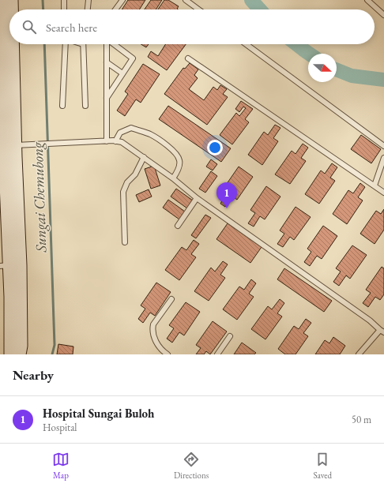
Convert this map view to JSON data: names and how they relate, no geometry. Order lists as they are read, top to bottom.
{
  "water": ["Sungai Chemubong"],
  "north": "right",
  "page": {
    "search": "Search here",
    "pins": "1",
    "heading": "Nearby",
    "list": [
      {
        "mark": "1",
        "name": "Hospital Sungai Buloh",
        "note": "Hospital",
        "value": "50 m"
      }
    ],
    "nav": ["Map", "Directions", "Saved"]
  }
}
